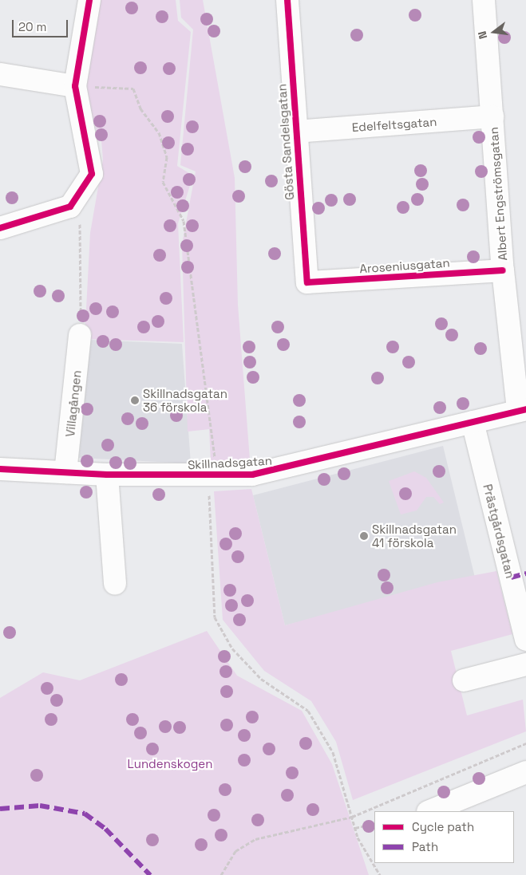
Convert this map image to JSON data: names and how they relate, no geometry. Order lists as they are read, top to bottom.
{
  "streets": {
    "street": [
      "Edelfeltsgatan",
      "Gösta Sandelsgatan",
      "Albert Engströmsgatan",
      "Aroseniusgatan",
      "Villagången",
      "Skillnadsgatan",
      "Prästgårdsgatan"
    ]
  },
  "crossings": [
    ["Edelfeltsgatan", "Gösta Sandelsgatan"],
    ["Edelfeltsgatan", "Albert Engströmsgatan"],
    ["Gösta Sandelsgatan", "Aroseniusgatan"],
    ["Albert Engströmsgatan", "Aroseniusgatan"],
    ["Albert Engströmsgatan", "Skillnadsgatan"],
    ["Villagången", "Skillnadsgatan"],
    ["Skillnadsgatan", "Prästgårdsgatan"]
  ],
  "parks": ["Lundenskogen"],
  "places": ["Skillnadsgatan 36 förskola", "Skillnadsgatan 41 förskola"],
  "legend": ["Cycle path", "Path"],
  "scale_bar": "20 m",
  "north": "left"
}
